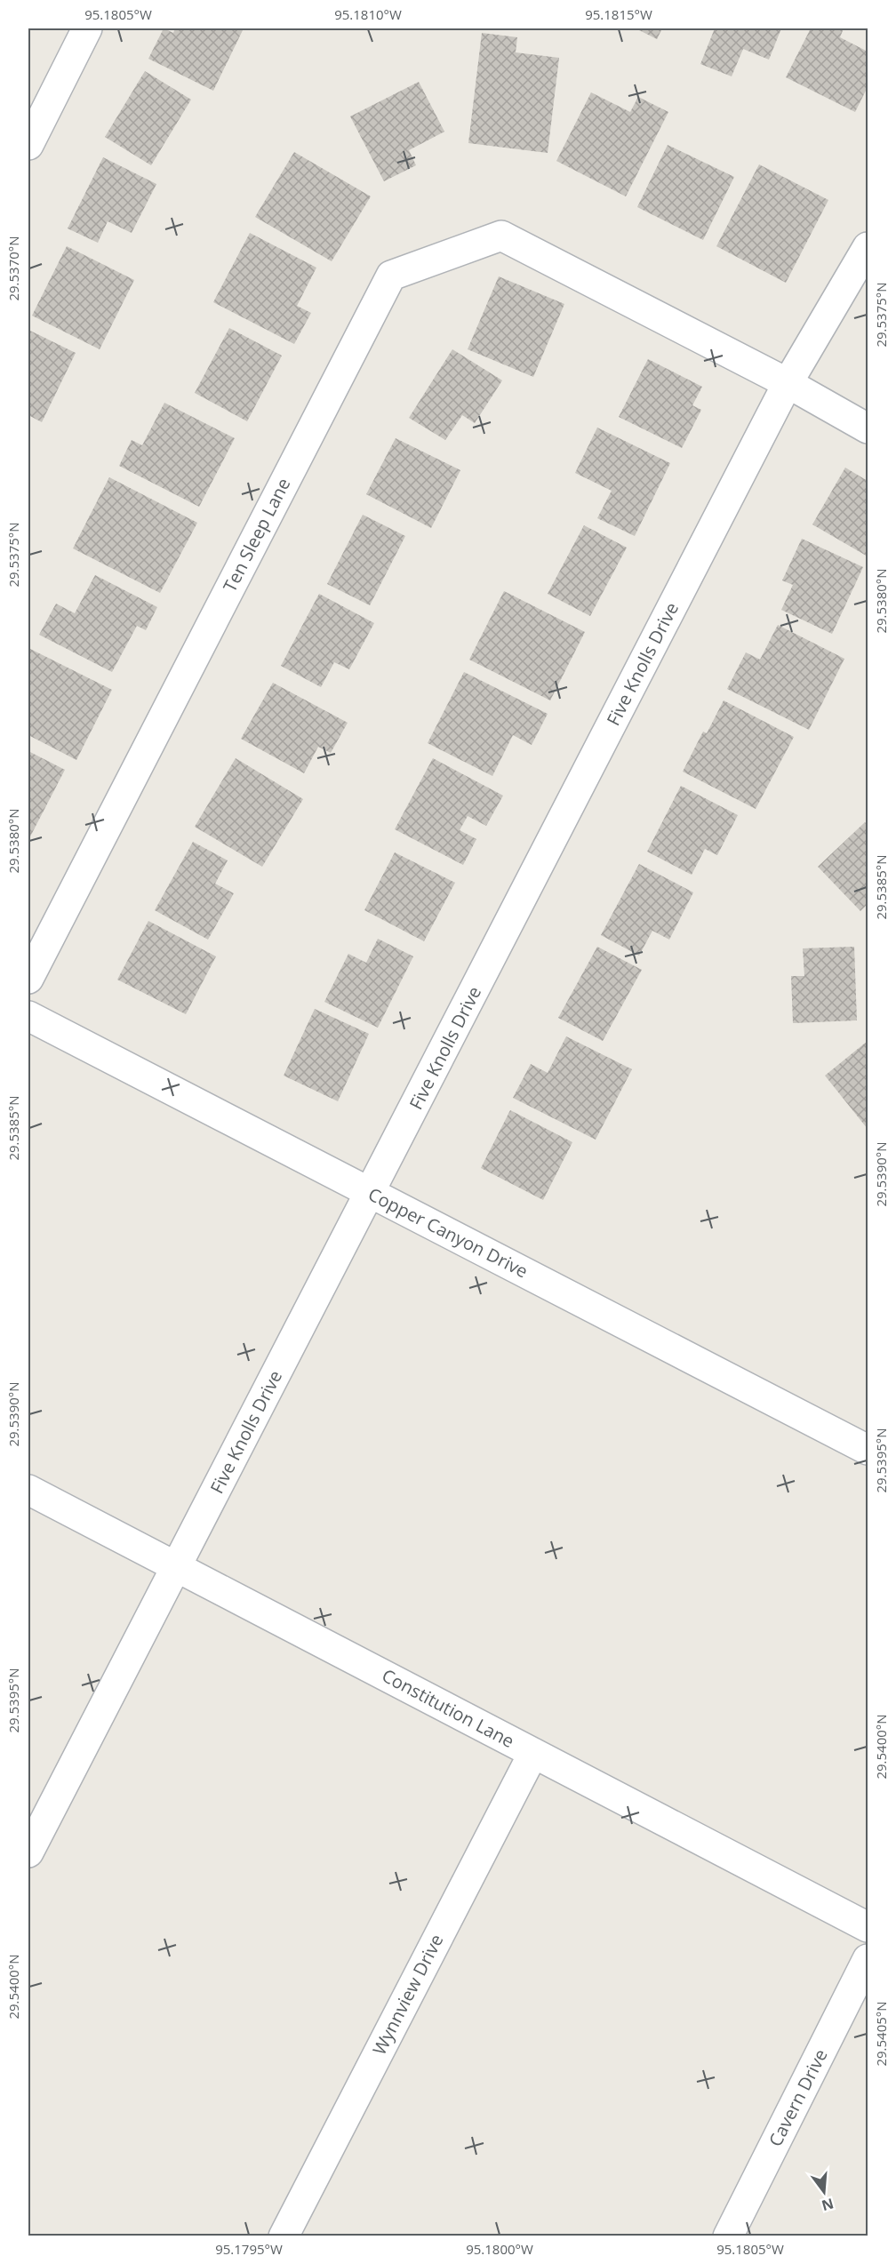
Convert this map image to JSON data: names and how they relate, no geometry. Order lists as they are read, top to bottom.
{
  "streets": {
    "street": [
      "Ten Sleep Lane",
      "Five Knolls Drive",
      "Copper Canyon Drive",
      "Constitution Lane",
      "Wynnview Drive",
      "Cavern Drive"
    ]
  },
  "crossings": [
    ["Ten Sleep Lane", "Five Knolls Drive"],
    ["Five Knolls Drive", "Copper Canyon Drive"],
    ["Five Knolls Drive", "Constitution Lane"],
    ["Constitution Lane", "Wynnview Drive"]
  ],
  "north": "bottom",
  "coordinates": [
    "95.1805°W",
    "95.1810°W",
    "95.1815°W",
    "29.5370°N",
    "29.5375°N",
    "29.5380°N",
    "29.5385°N",
    "29.5390°N",
    "29.5395°N",
    "29.5400°N",
    "29.5405°N",
    "95.1795°W",
    "95.1800°W"
  ]
}
